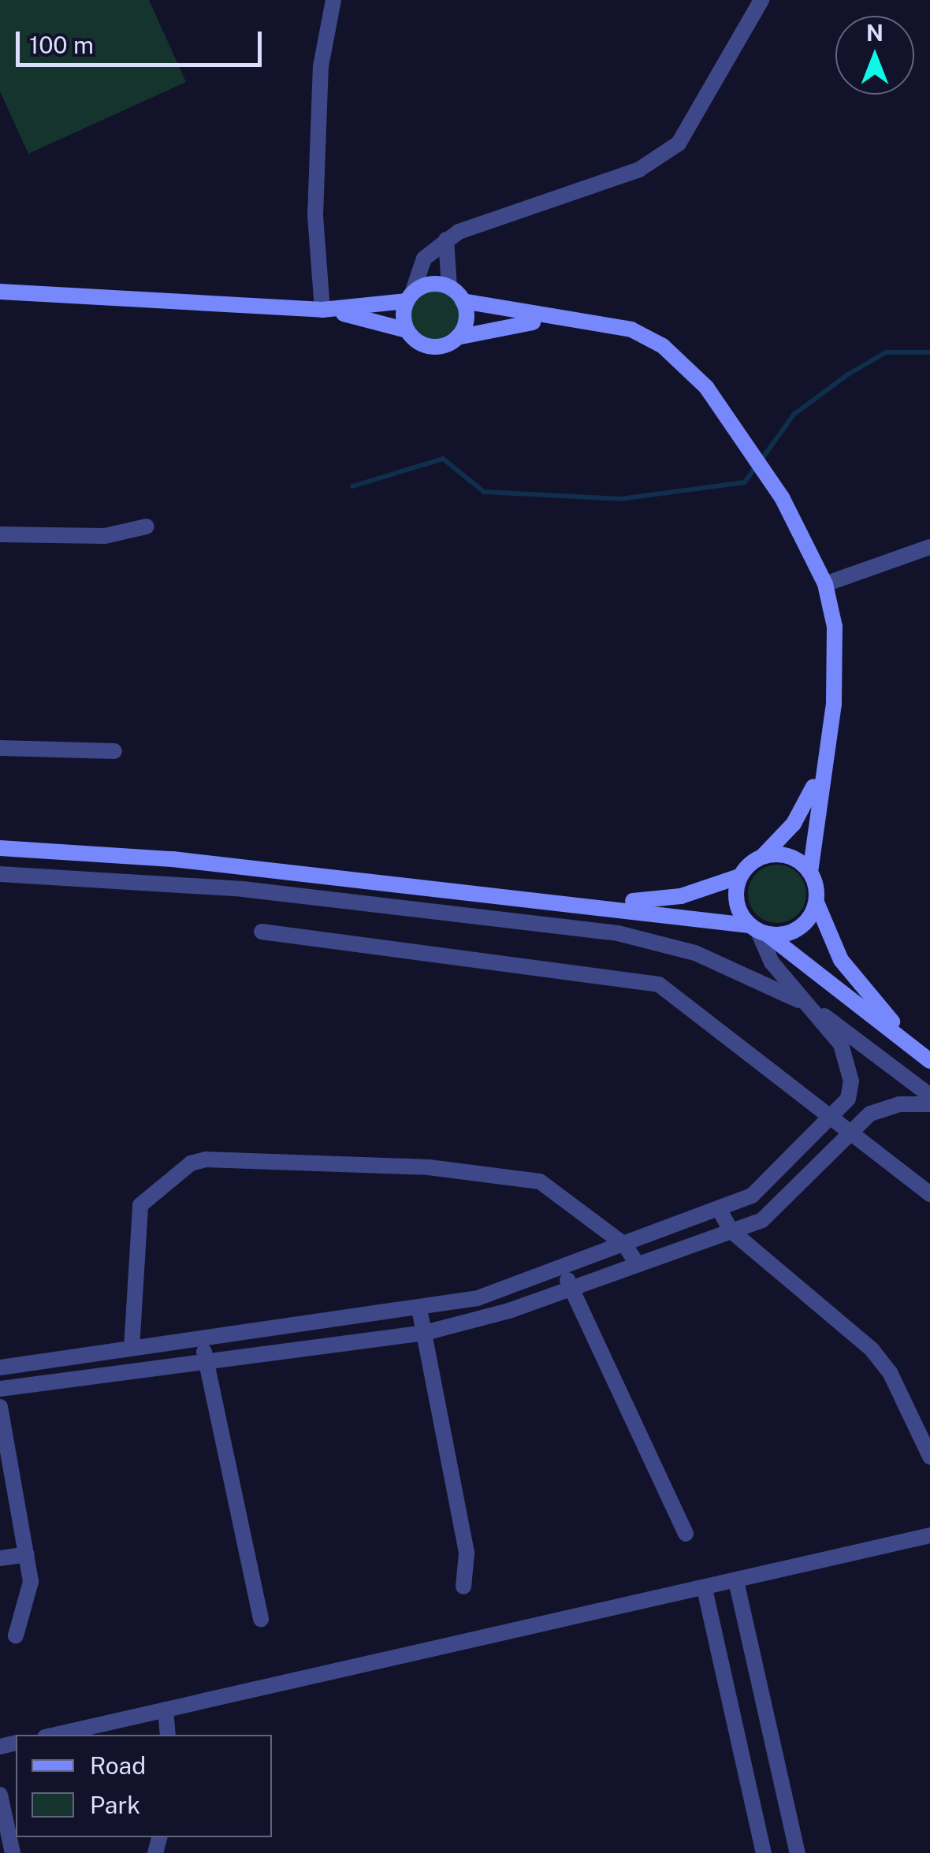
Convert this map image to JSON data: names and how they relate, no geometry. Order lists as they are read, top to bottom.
{
  "legend": ["Road", "Park"],
  "scale_bar": "100 m",
  "north": "top"
}
